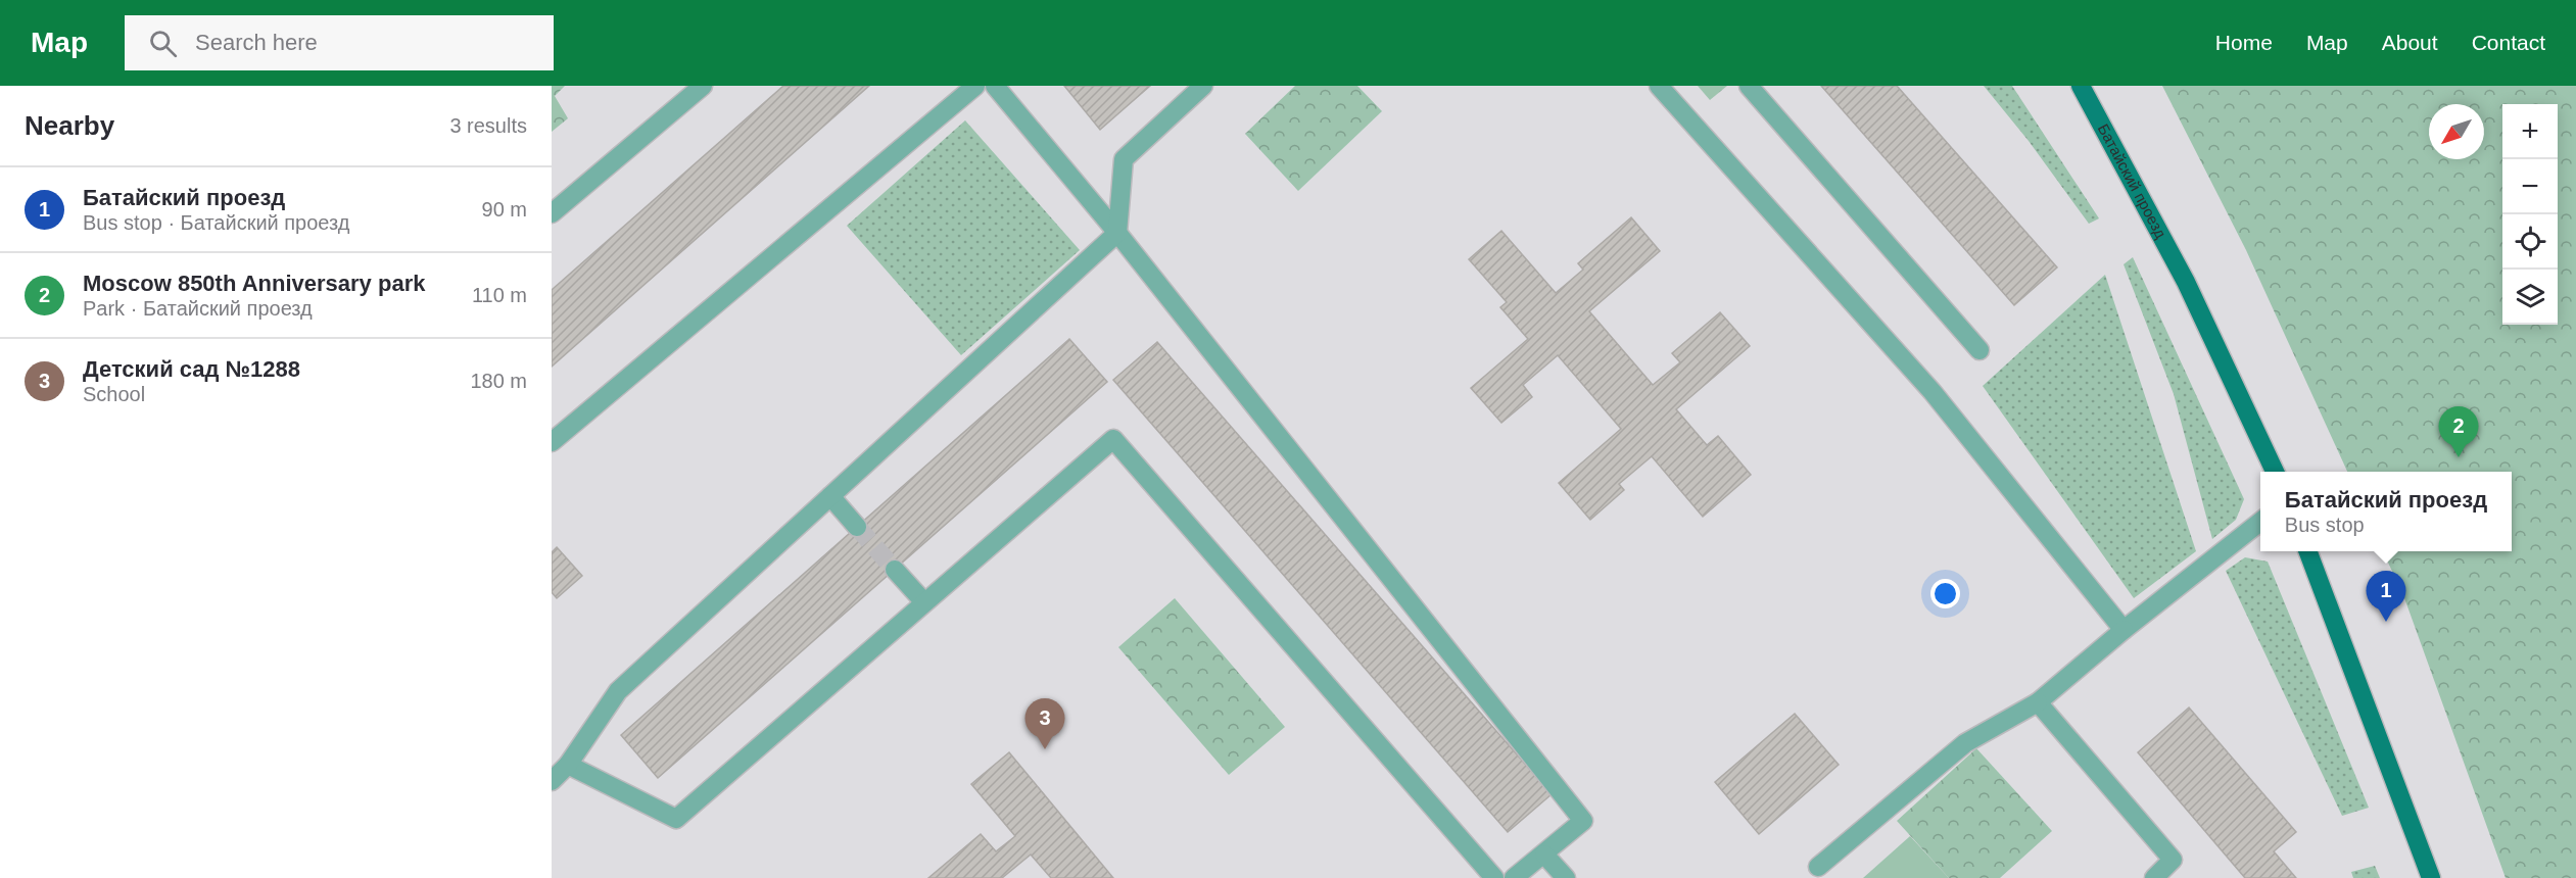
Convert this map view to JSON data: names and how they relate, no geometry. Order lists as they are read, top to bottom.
{
  "streets": {
    "main road": ["Батайский проезд"]
  },
  "north": "bottom left",
  "page": {
    "header": "Map",
    "search": "Search here",
    "nav": [
      "Home",
      "Map",
      "About",
      "Contact"
    ],
    "heading": ["Nearby", "3 results"],
    "map_buttons": ["+", "−"],
    "list": [
      {
        "mark": "1",
        "name": "Батайский проезд",
        "note": "Bus stop · Батайский проезд",
        "value": "90 m"
      },
      {
        "mark": "2",
        "name": "Moscow 850th Anniversary park",
        "note": "Park · Батайский проезд",
        "value": "110 m"
      },
      {
        "mark": "3",
        "name": "Детский сад №1288",
        "note": "School",
        "value": "180 m"
      }
    ],
    "pins": ["2", "1", "3"],
    "popup": ["Батайский проезд", "Bus stop"]
  }
}
